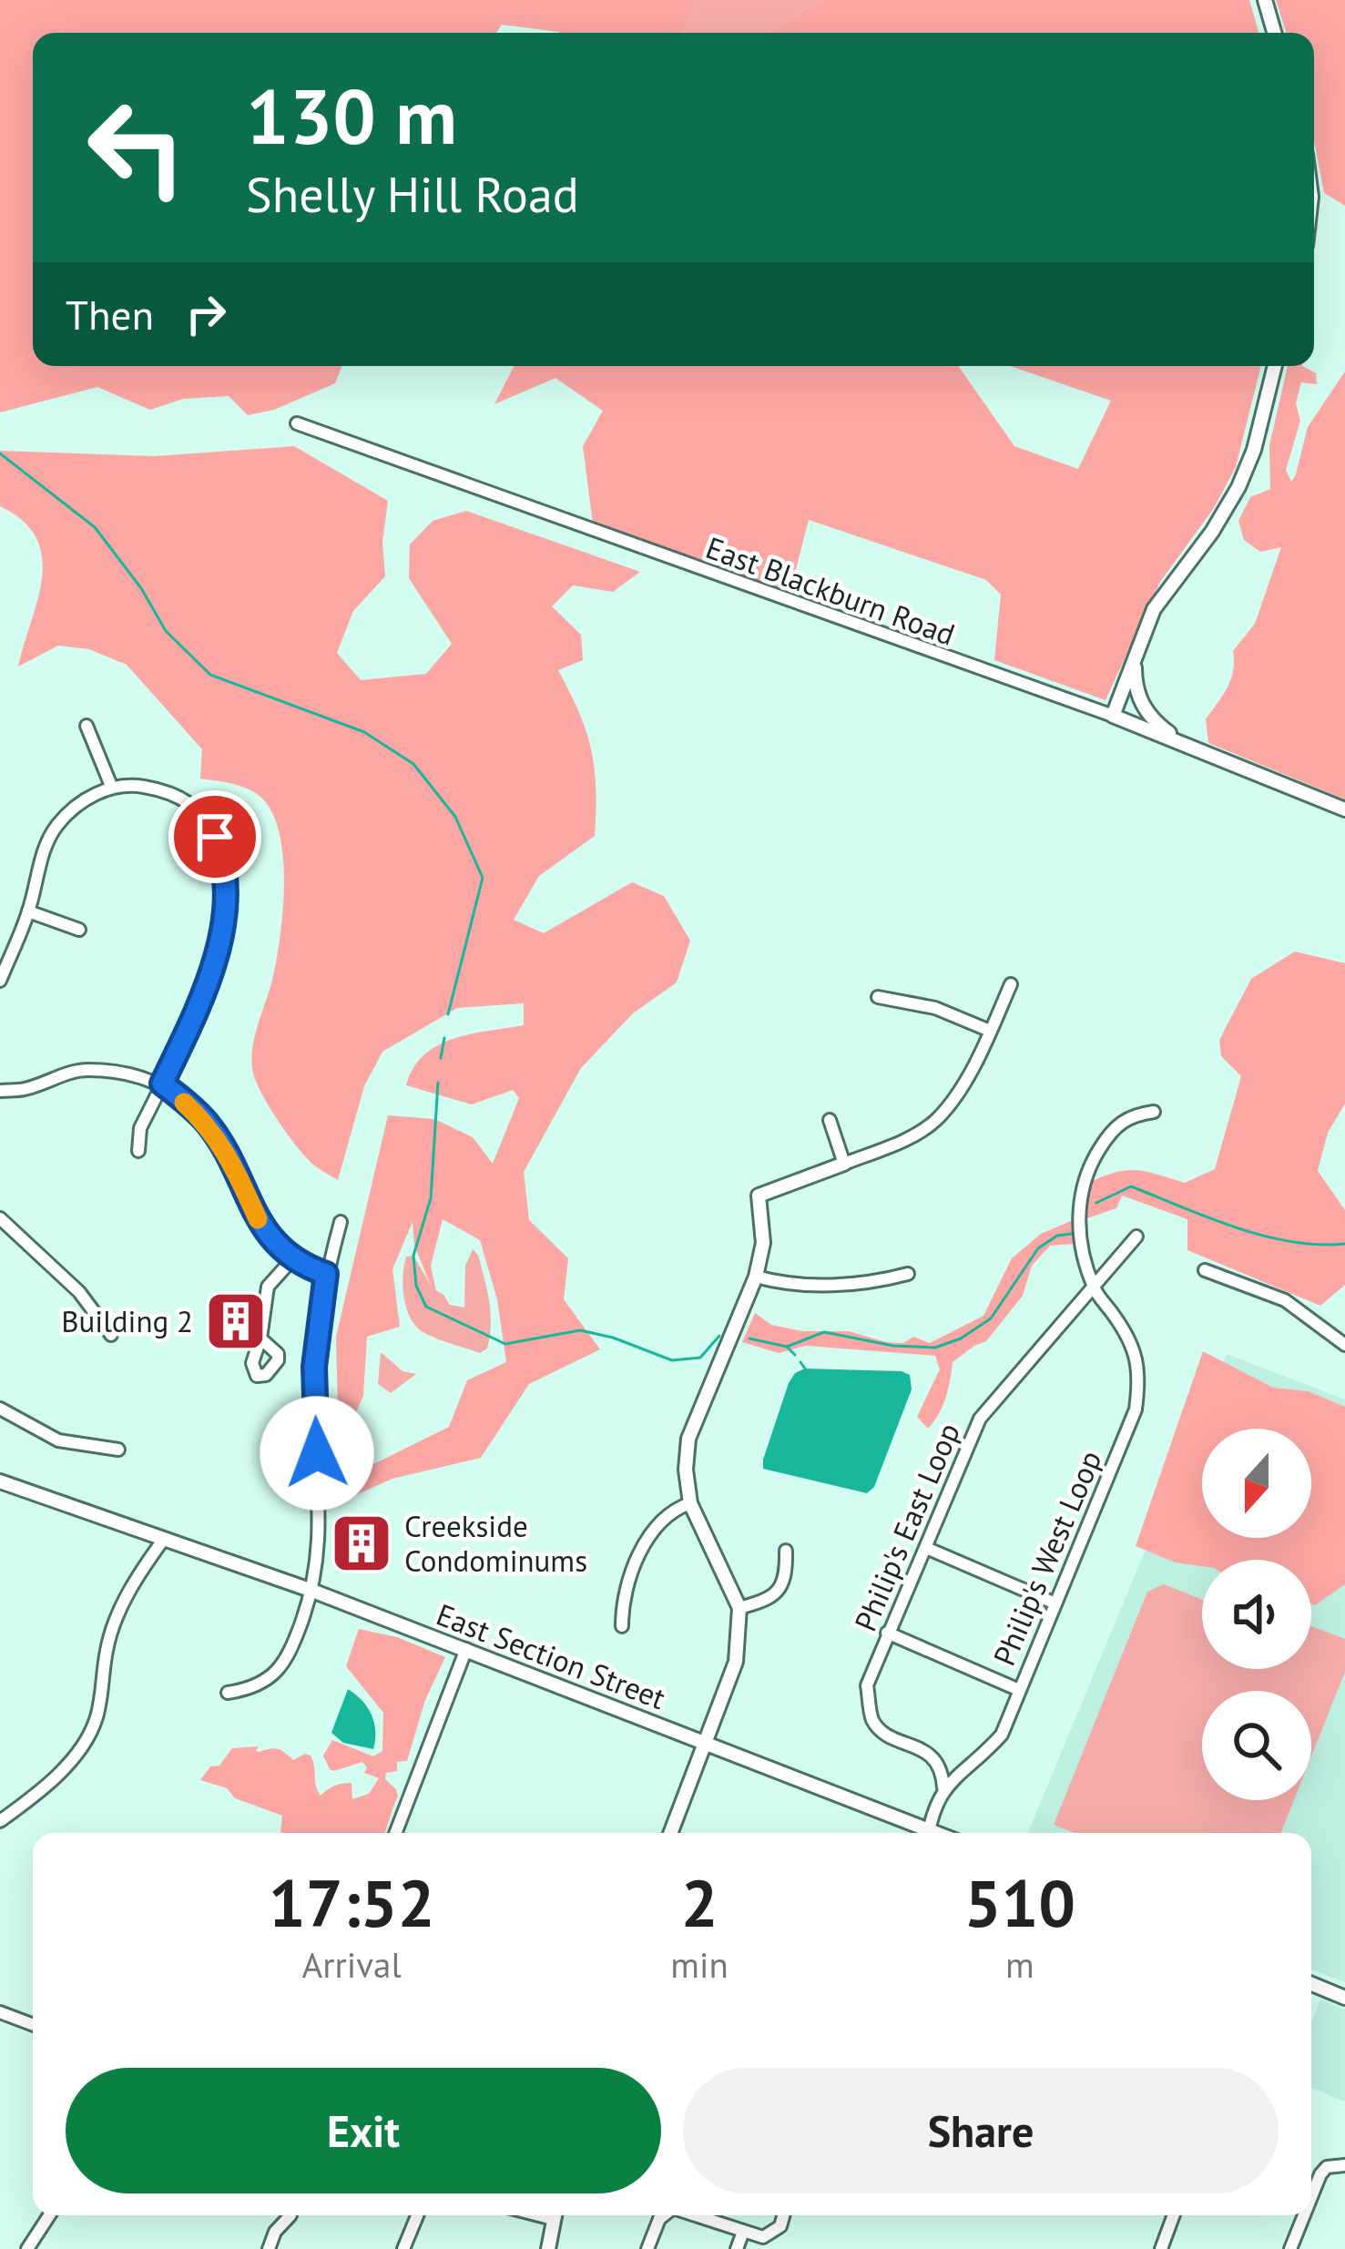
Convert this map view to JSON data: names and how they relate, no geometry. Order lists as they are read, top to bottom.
{
  "streets": {
    "street": [
      "East Blackburn Road",
      "Philip's East Loop",
      "Philip's West Loop",
      "East Section Street"
    ]
  },
  "crossings": [
    ["Philip's East Loop", "Philip's West Loop"]
  ],
  "places": {
    "building": ["Building 2", "Creekside Condominums"]
  },
  "north": "bottom",
  "page": {
    "turn": ["130 m", "Shelly Hill Road"],
    "then": "Then",
    "eta": [
      "17:52",
      "Arrival",
      "2",
      "min",
      "510",
      "m"
    ],
    "buttons": ["Exit", "Share"]
  }
}
